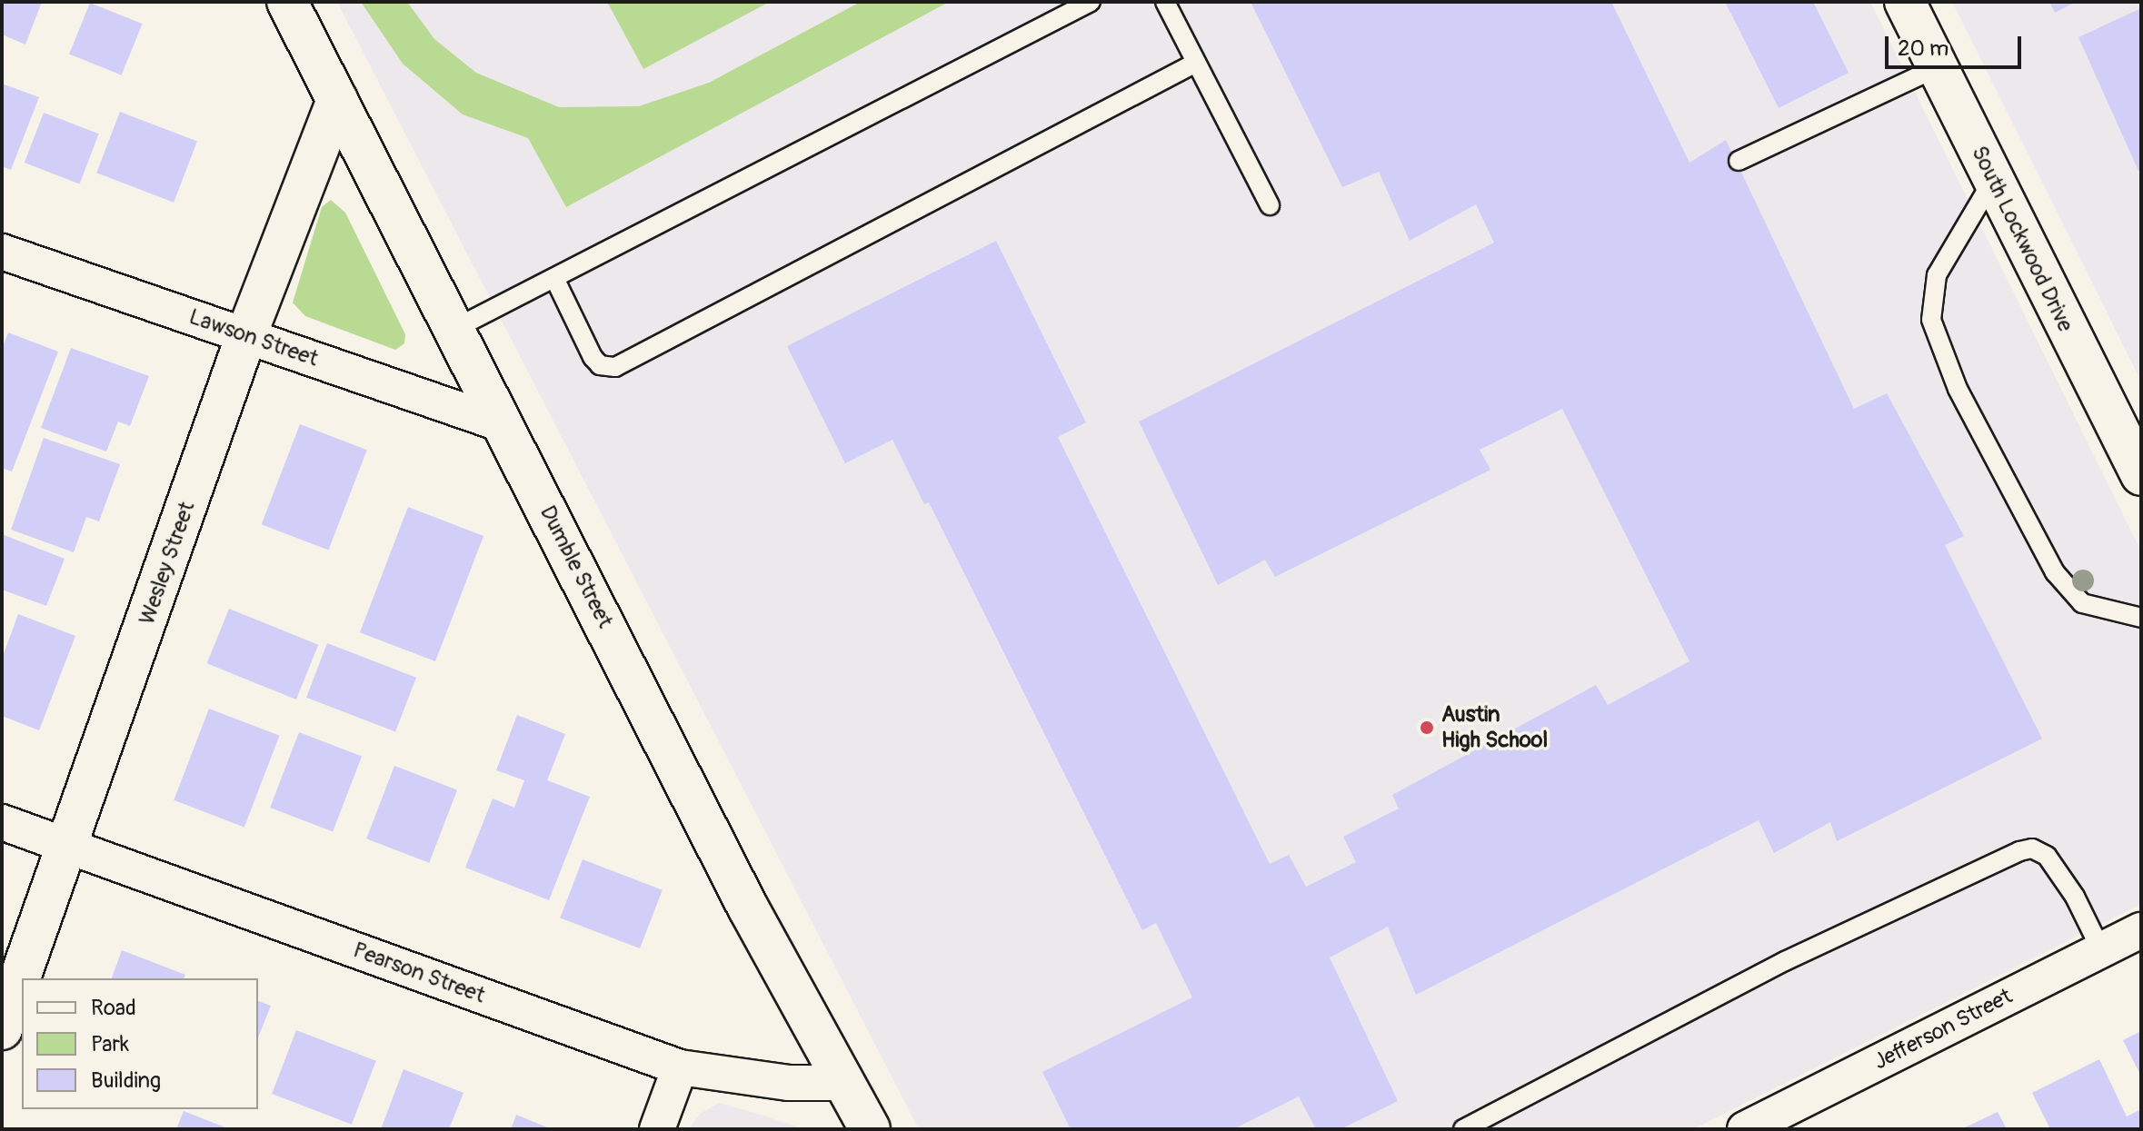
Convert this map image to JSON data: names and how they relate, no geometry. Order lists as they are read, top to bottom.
{
  "streets": {
    "street": [
      "South Lockwood Drive",
      "Lawson Street",
      "Wesley Street",
      "Dumble Street",
      "Pearson Street",
      "Jefferson Street"
    ]
  },
  "crossings": [
    ["Lawson Street", "Wesley Street"],
    ["Lawson Street", "Dumble Street"],
    ["Wesley Street", "Dumble Street"],
    ["Wesley Street", "Pearson Street"],
    ["Dumble Street", "Pearson Street"]
  ],
  "places": ["Austin High School"],
  "legend": ["Road", "Park", "Building"],
  "scale_bar": "20 m"
}
